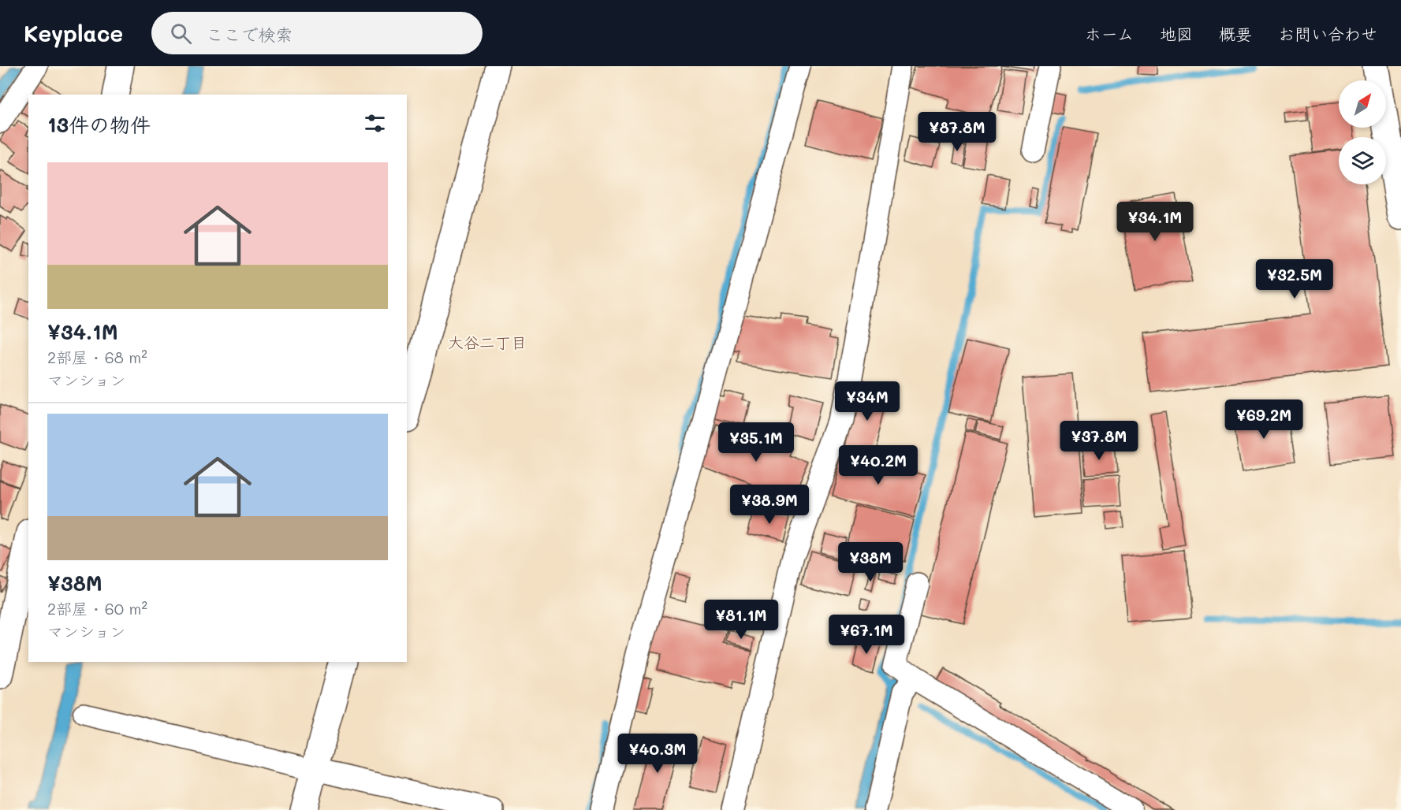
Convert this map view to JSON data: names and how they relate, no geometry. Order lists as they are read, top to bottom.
{
  "districts": ["大谷二丁目"],
  "north": "top right",
  "page": {
    "header": "Keyplace",
    "search": "ここで検索",
    "nav": [
      "ホーム",
      "地図",
      "概要",
      "お問い合わせ"
    ],
    "heading": "13件の物件",
    "price": [
      "¥87.8M",
      "¥34.1M",
      "¥32.5M",
      "¥34M",
      "¥69.2M",
      "¥37.8M",
      "¥35.1M",
      "¥40.2M",
      "¥38.9M",
      "¥38M",
      "¥81.1M",
      "¥67.1M",
      "¥40.3M"
    ],
    "list": [
      {
        "name": "¥34.1M",
        "note": "2部屋 · 68 m² · マンション"
      },
      {
        "name": "¥38M",
        "note": "2部屋 · 60 m² · マンション"
      }
    ]
  }
}
